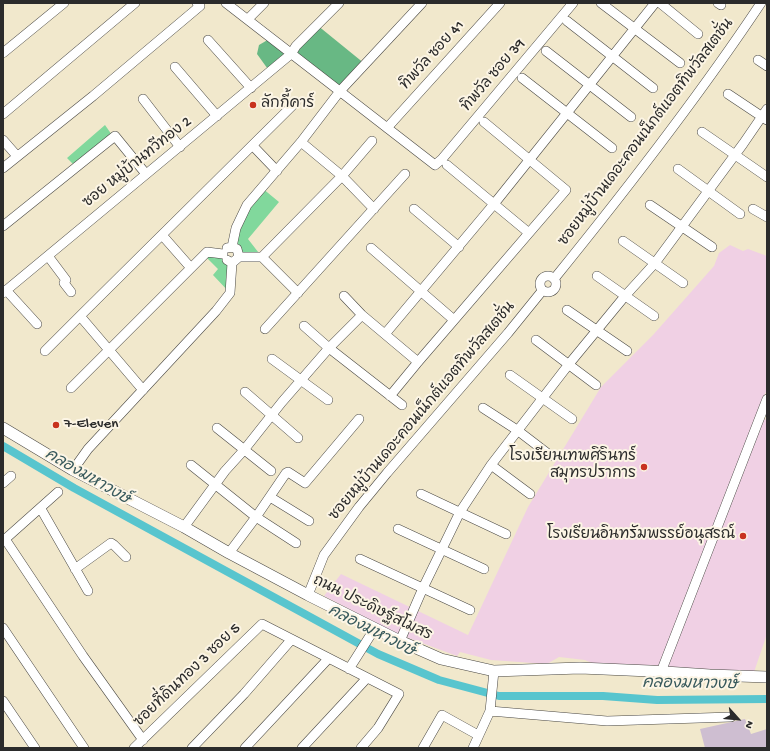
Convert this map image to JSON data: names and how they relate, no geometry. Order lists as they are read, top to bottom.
{
  "streets": {
    "street": [
      "ทิพวัล ซอย 41",
      "ทิพวัล ซอย 39",
      "ซอยหมู่บ้านเดอะคอนเน็กต์แอตทิพวัลสเตชั่น",
      "ซอย หมู่บ้านทวีทอง 2",
      "ถนน ประดิษฐ์สโมสร",
      "ซอยที่ดินทอง 3 ซอย 5"
    ]
  },
  "crossings": [
    ["ทิพวัล ซอย 41", "ทิพวัล ซอย 39"],
    ["ซอยหมู่บ้านเดอะคอนเน็กต์แอตทิพวัลสเตชั่น", "ถนน ประดิษฐ์สโมสร"]
  ],
  "water": ["คลองมหาวงษ์"],
  "places": [
    "ลักกี้คาร์",
    "7-Eleven",
    "โรงเรียนเทพศิรินทร์ สมุทรปราการ",
    "โรงเรียนอินทรัมพรรย์อนุสรณ์"
  ],
  "north": "bottom right"
}
